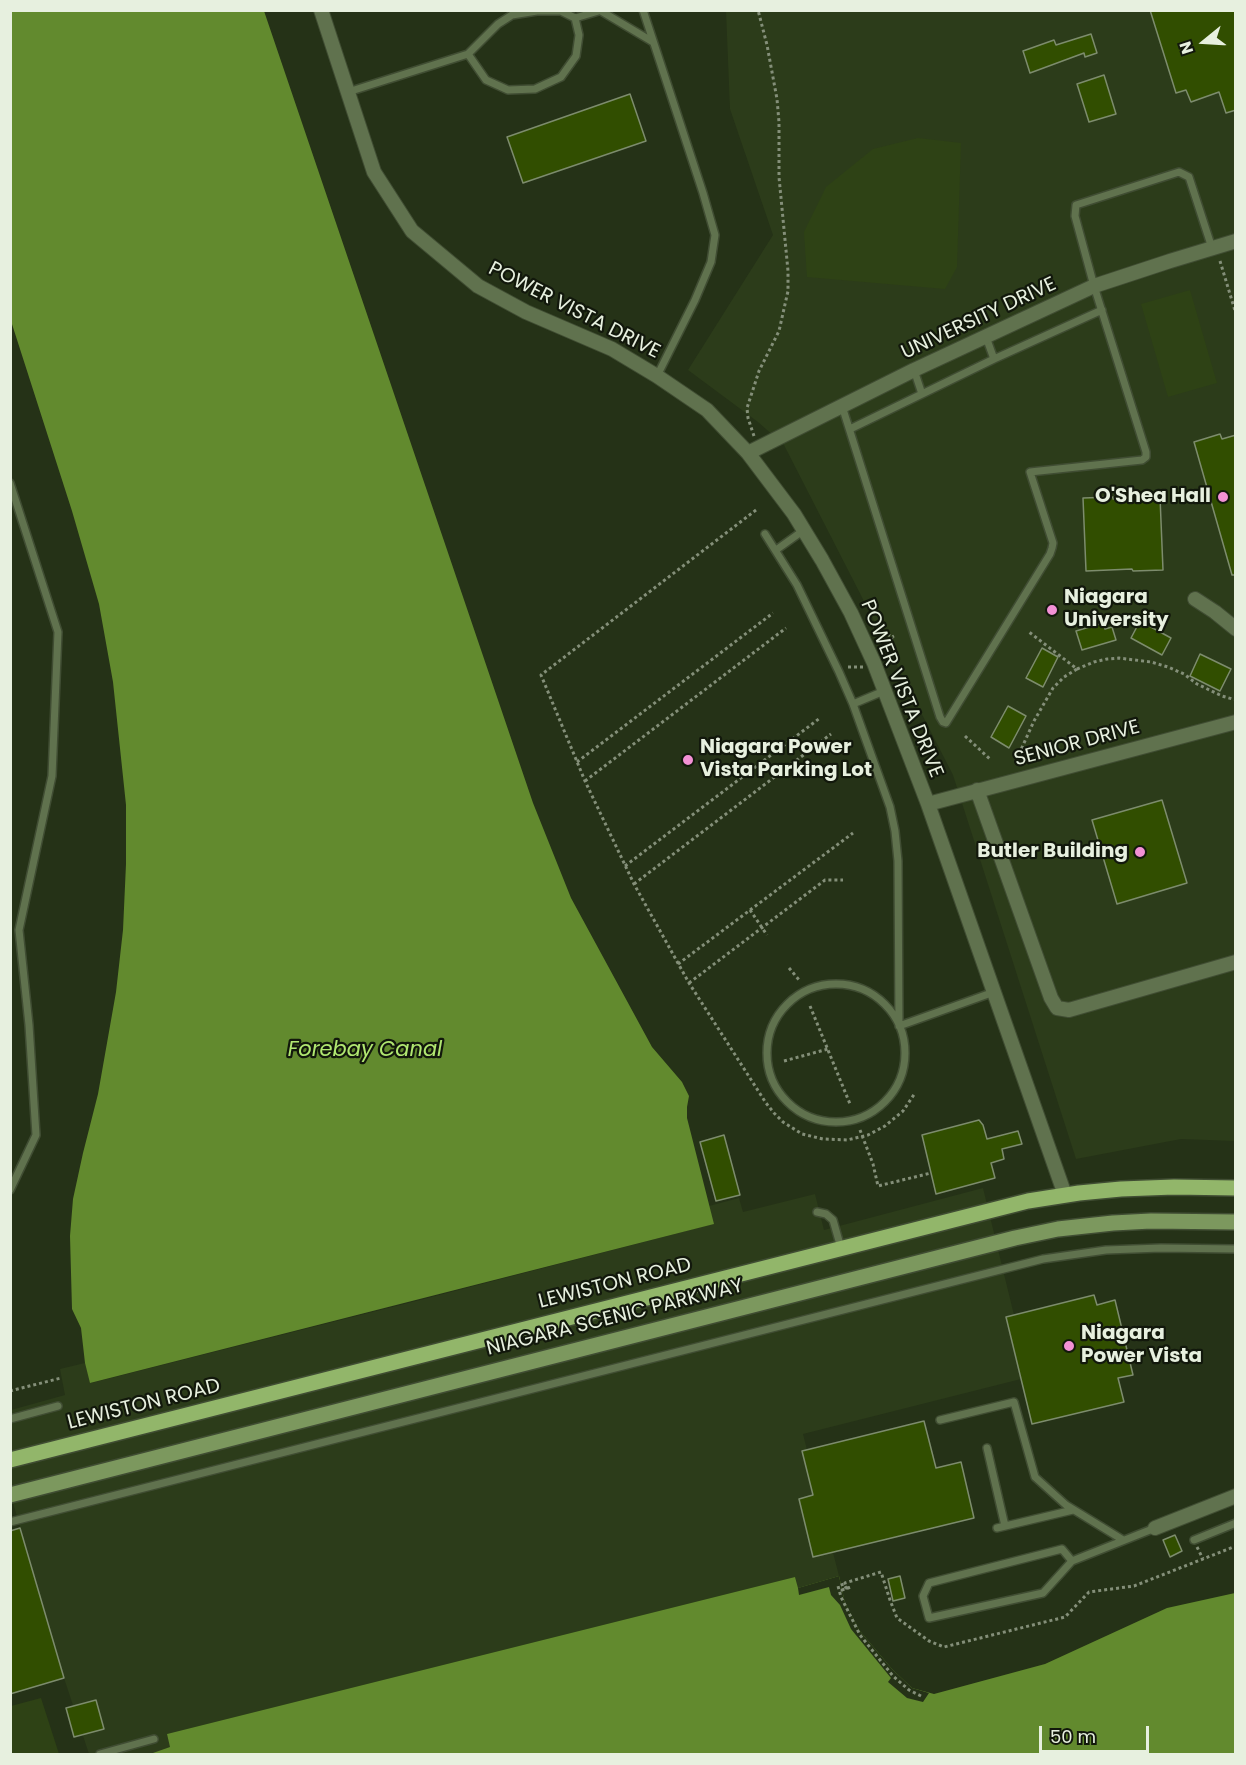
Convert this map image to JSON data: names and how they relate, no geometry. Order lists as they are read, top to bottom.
{
  "streets": {
    "main road": ["LEWISTON ROAD", "NIAGARA SCENIC PARKWAY"],
    "street": ["POWER VISTA DRIVE", "UNIVERSITY DRIVE", "SENIOR DRIVE"]
  },
  "crossings": [
    ["POWER VISTA DRIVE", "UNIVERSITY DRIVE"],
    ["POWER VISTA DRIVE", "SENIOR DRIVE"],
    ["POWER VISTA DRIVE", "LEWISTON ROAD"]
  ],
  "water": ["Forebay Canal"],
  "places": [
    "O'Shea Hall",
    "Niagara University",
    "Niagara Power Vista Parking Lot",
    "Butler Building",
    "Niagara Power Vista"
  ],
  "scale_bar": "50 m",
  "north": "left"
}
